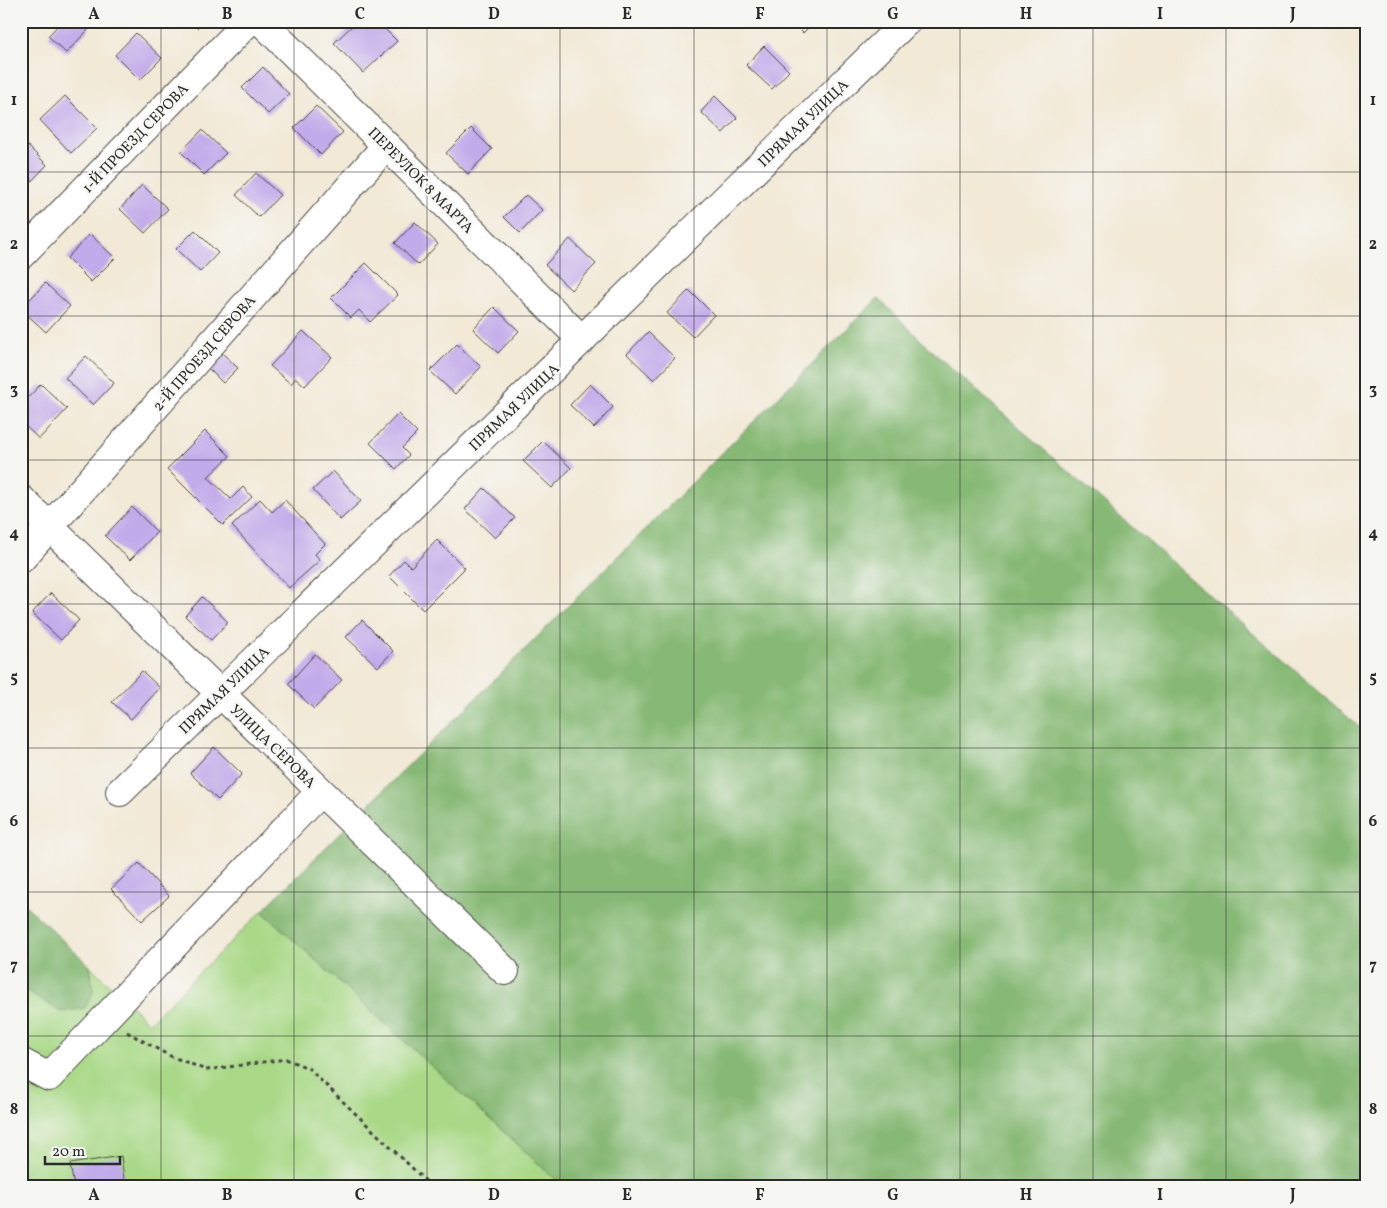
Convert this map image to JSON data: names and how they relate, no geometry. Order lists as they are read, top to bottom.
{
  "streets": {
    "street": [
      "ПРЯМАЯ УЛИЦА",
      "1-Й ПРОЕЗД СЕРОВА",
      "ПЕРЕУЛОК 8 МАРТА",
      "2-Й ПРОЕЗД СЕРОВА",
      "УЛИЦА СЕРОВА"
    ]
  },
  "crossings": [
    ["ПРЯМАЯ УЛИЦА", "ПЕРЕУЛОК 8 МАРТА"],
    ["ПРЯМАЯ УЛИЦА", "УЛИЦА СЕРОВА"],
    ["ПЕРЕУЛОК 8 МАРТА", "2-Й ПРОЕЗД СЕРОВА"],
    ["2-Й ПРОЕЗД СЕРОВА", "УЛИЦА СЕРОВА"]
  ],
  "scale_bar": "20 m",
  "grid": {
    "columns": [
      "A",
      "B",
      "C",
      "D",
      "E",
      "F",
      "G",
      "H",
      "I",
      "J"
    ],
    "rows": [
      "1",
      "2",
      "3",
      "4",
      "5",
      "6",
      "7",
      "8"
    ]
  }
}
